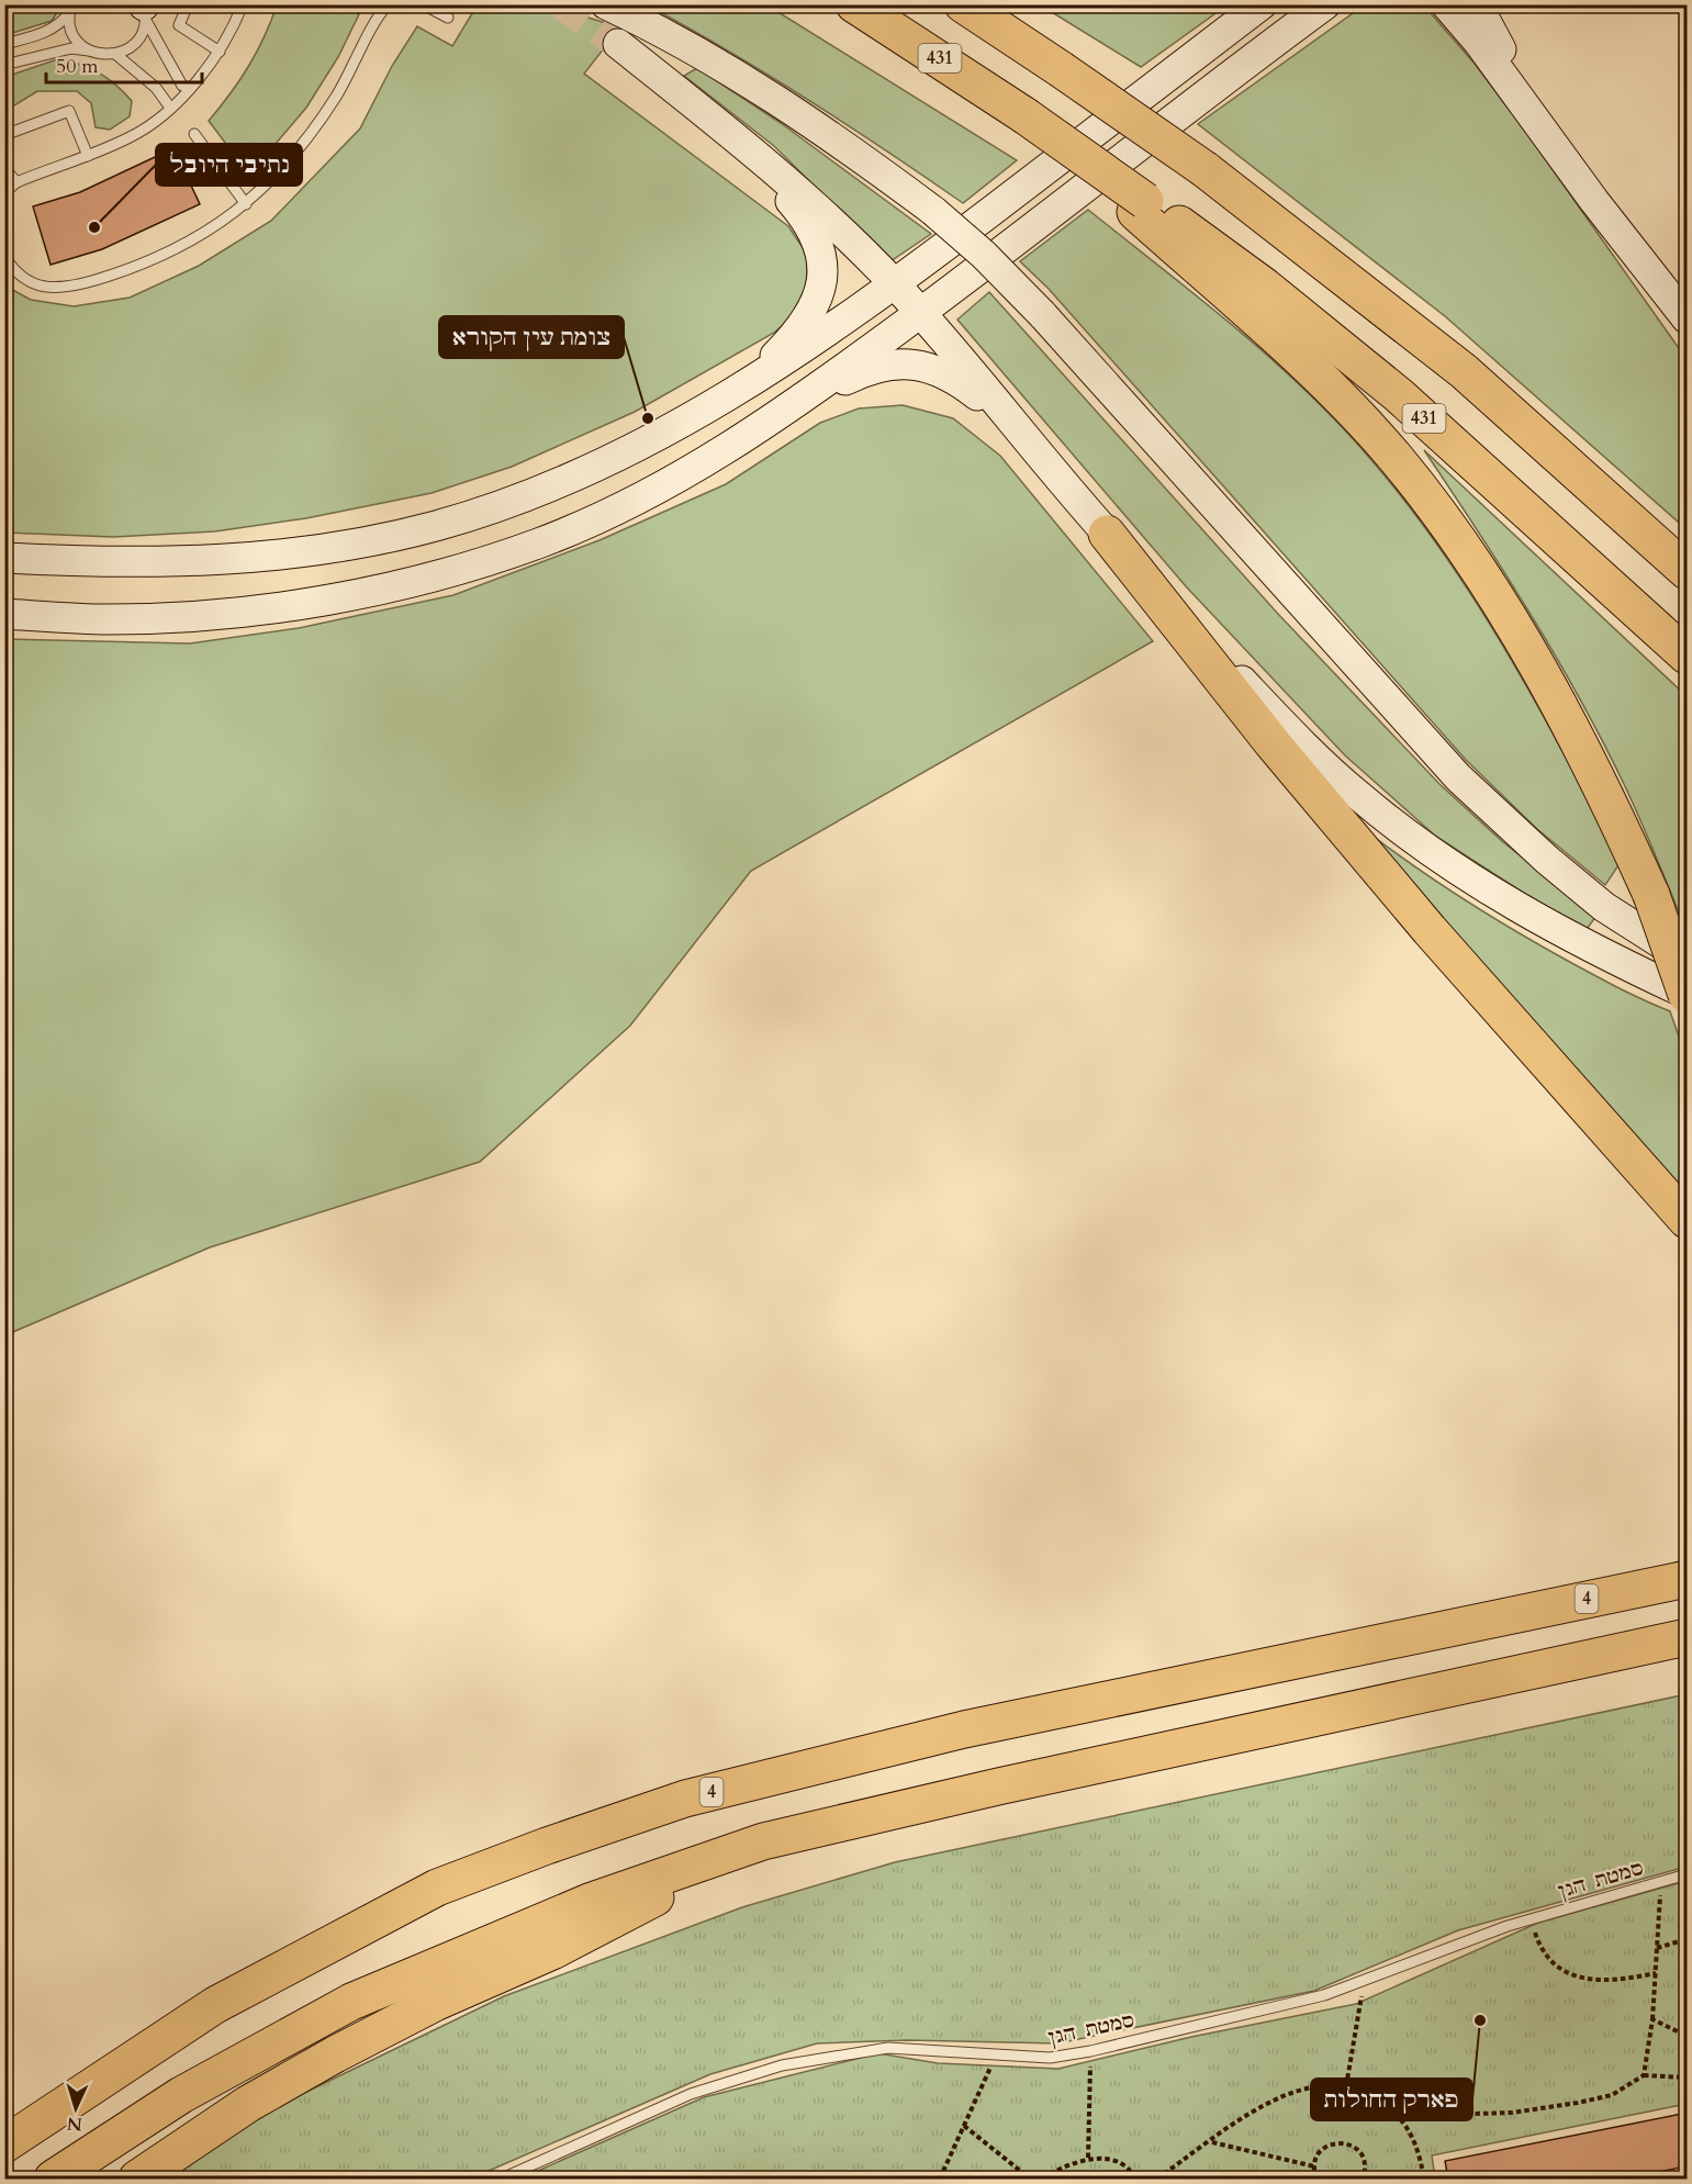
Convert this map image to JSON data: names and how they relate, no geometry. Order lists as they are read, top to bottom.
{
  "streets": {
    "highway": ["431", "4"],
    "lane": ["סמטת הגן"]
  },
  "places": ["נתיבי היובל", "צומת עין הקורא", "פארק החולות"],
  "scale_bar": "50 m",
  "north": "bottom"
}
